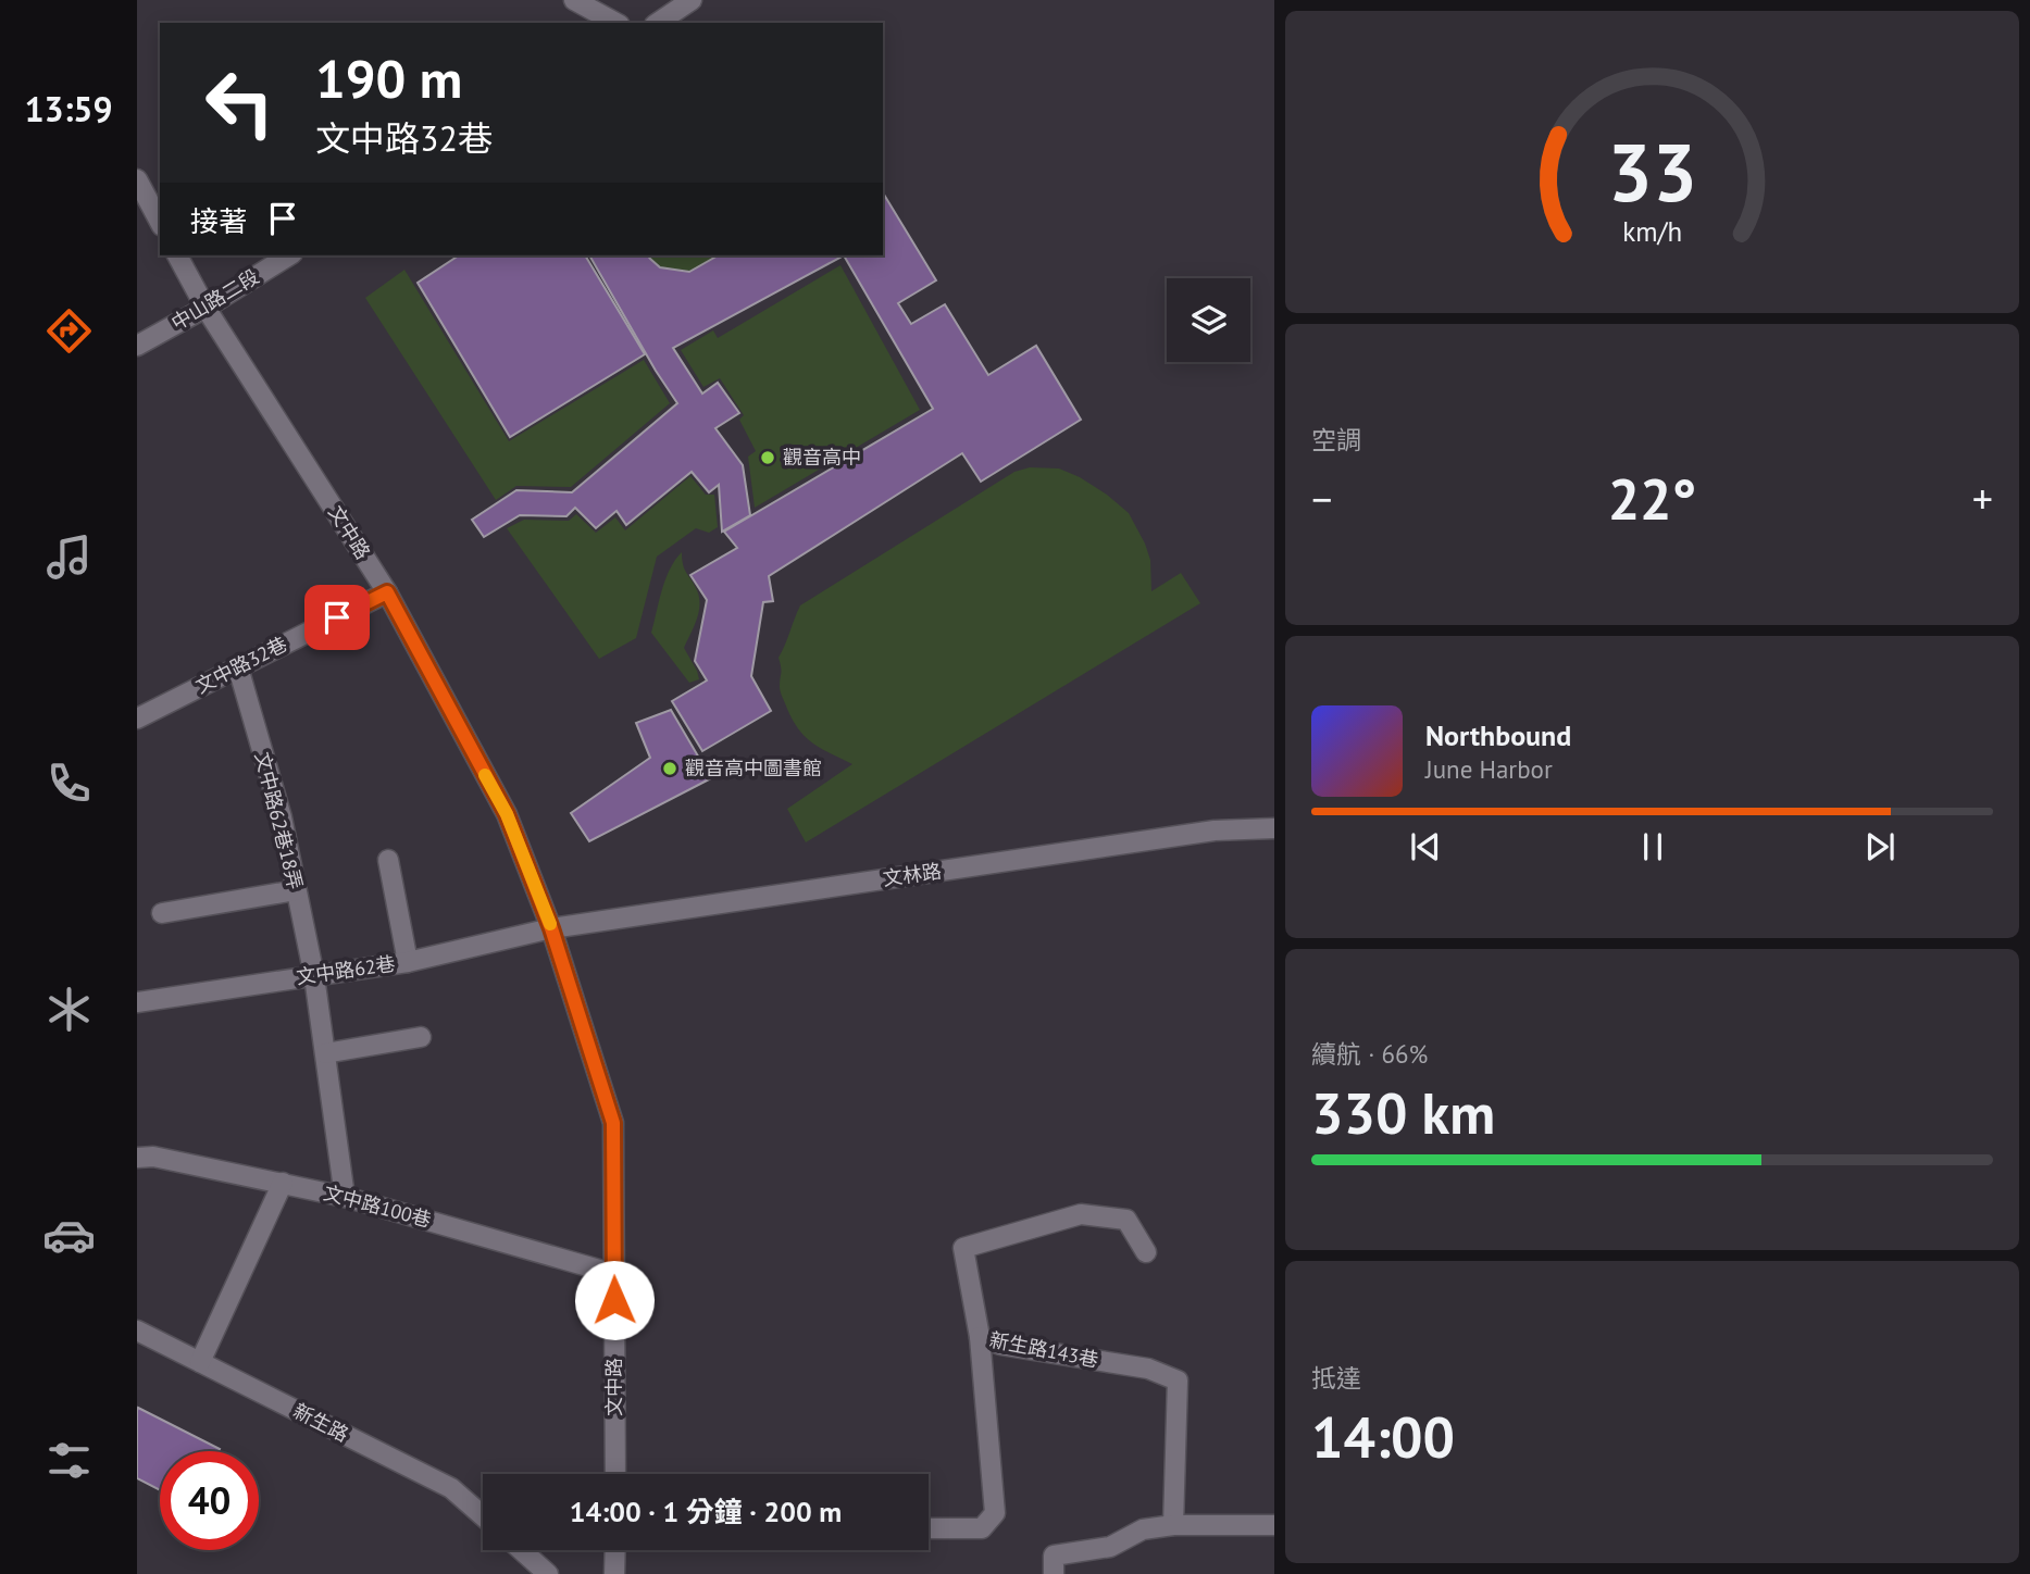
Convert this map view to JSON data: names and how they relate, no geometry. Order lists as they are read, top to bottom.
{
  "streets": {
    "street": [
      "中山路二段",
      "文中路",
      "文中路32巷",
      "文中路62巷18弄",
      "文林路",
      "文中路62巷",
      "文中路100巷",
      "新生路143巷",
      "新生路"
    ]
  },
  "crossings": [
    ["中山路二段", "文中路"],
    ["文中路", "文中路32巷"],
    ["文中路", "文林路"],
    ["文中路", "文中路62巷"],
    ["文中路", "文中路100巷"],
    ["文中路32巷", "文中路62巷18弄"],
    ["文中路62巷18弄", "文中路62巷"],
    ["文中路62巷18弄", "文中路100巷"],
    ["文林路", "文中路62巷"]
  ],
  "places": ["觀音高中", "觀音高中圖書館"],
  "page": {
    "tabs": "13:59",
    "turn": ["190 m", "文中路32巷"],
    "then": "接著",
    "tile": [
      "空調",
      ["續航 · 66%", "330 km"],
      ["抵達", "14:00"]
    ],
    "heat": ["−", "22°", "+"],
    "song": ["Northbound", "June Harbor"],
    "limit": "40",
    "trip": "14:00 · 1 分鐘 · 200 m",
    "gauge": ["33", "km/h"]
  }
}
